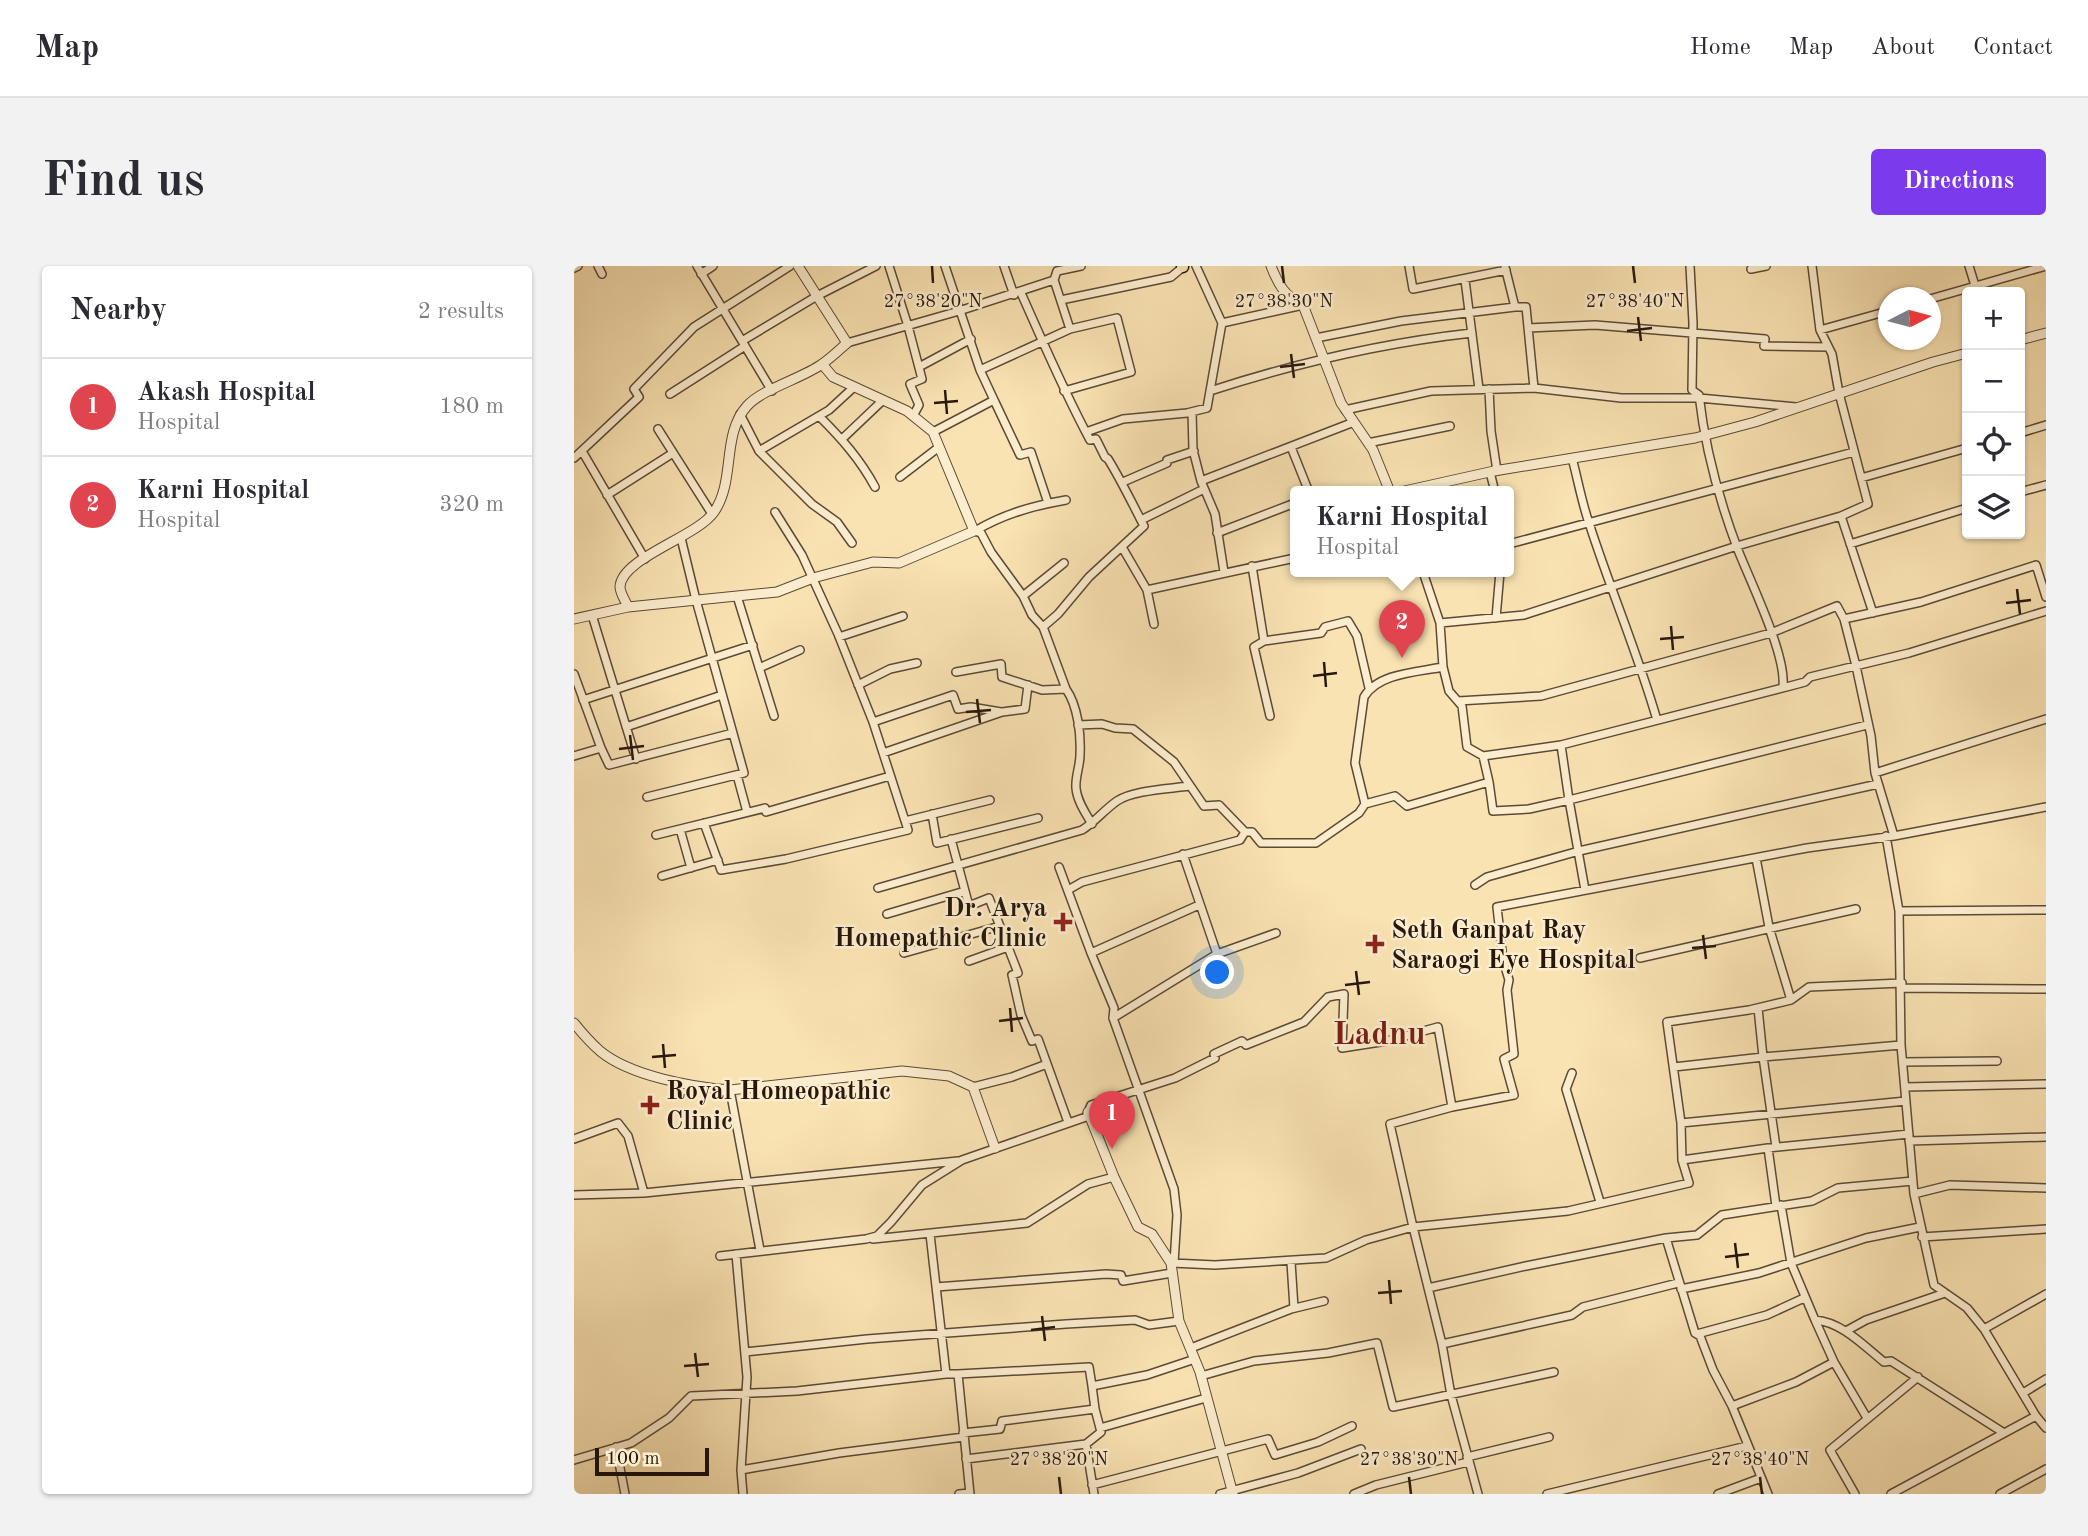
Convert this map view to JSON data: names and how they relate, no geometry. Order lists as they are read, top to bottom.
{
  "districts": ["Ladnu"],
  "places": {
    "health": ["Dr. Arya Homepathic Clinic", "Seth Ganpat Ray Saraogi Eye Hospital", "Royal Homeopathic Clinic"]
  },
  "scale_bar": "100 m",
  "north": "right",
  "page": {
    "header": "Map",
    "nav": [
      "Home",
      "Map",
      "About",
      "Contact"
    ],
    "buttons": "Directions",
    "title": "Find us",
    "heading": ["Nearby", "2 results"],
    "map_buttons": ["+", "−"],
    "list": [
      {
        "mark": "1",
        "name": "Akash Hospital",
        "note": "Hospital",
        "value": "180 m"
      },
      {
        "mark": "2",
        "name": "Karni Hospital",
        "note": "Hospital",
        "value": "320 m"
      }
    ],
    "popup": ["Karni Hospital", "Hospital"],
    "pins": ["2", "1"],
    "scale": "100 m"
  },
  "coordinates": ["27°38'20\"N", "27°38'30\"N", "27°38'40\"N"]
}
